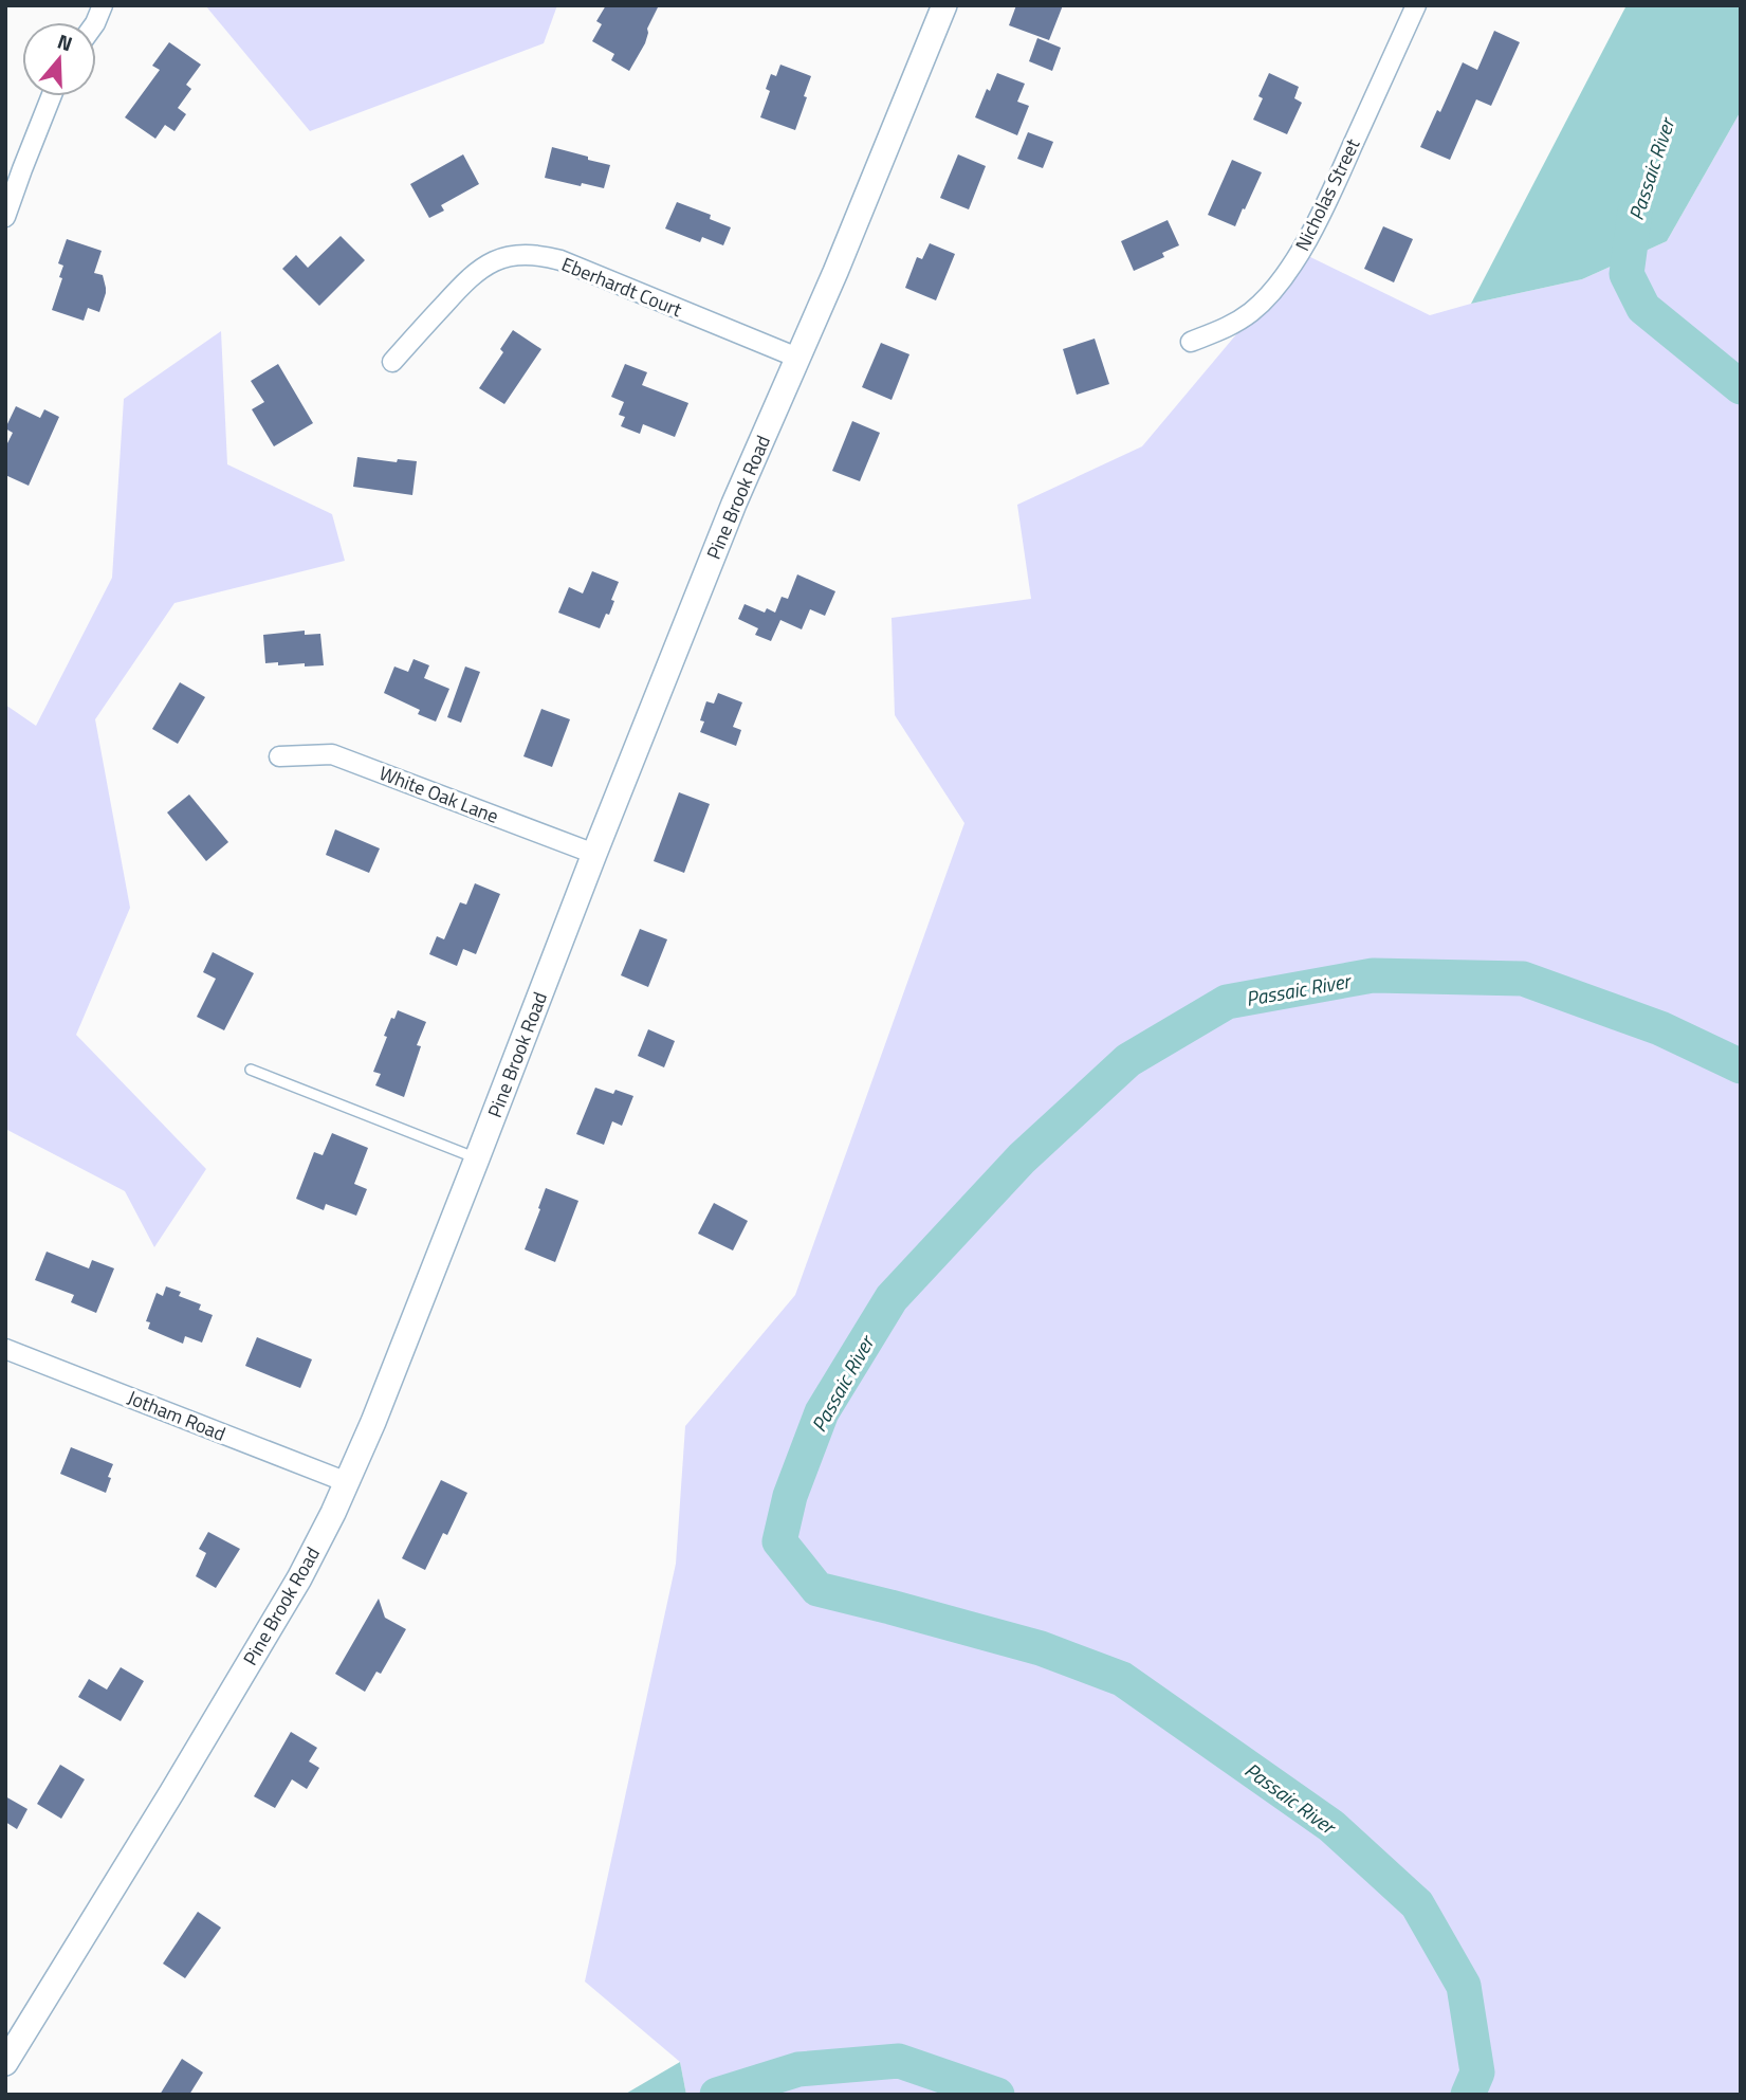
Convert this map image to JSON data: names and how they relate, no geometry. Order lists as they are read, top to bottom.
{
  "streets": {
    "street": [
      "Nicholas Street",
      "Eberhardt Court",
      "Pine Brook Road",
      "White Oak Lane",
      "Jotham Road"
    ]
  },
  "crossings": [
    ["Eberhardt Court", "Pine Brook Road"],
    ["Pine Brook Road", "White Oak Lane"],
    ["Pine Brook Road", "Jotham Road"]
  ],
  "water": ["Passaic River"],
  "north": "top"
}
